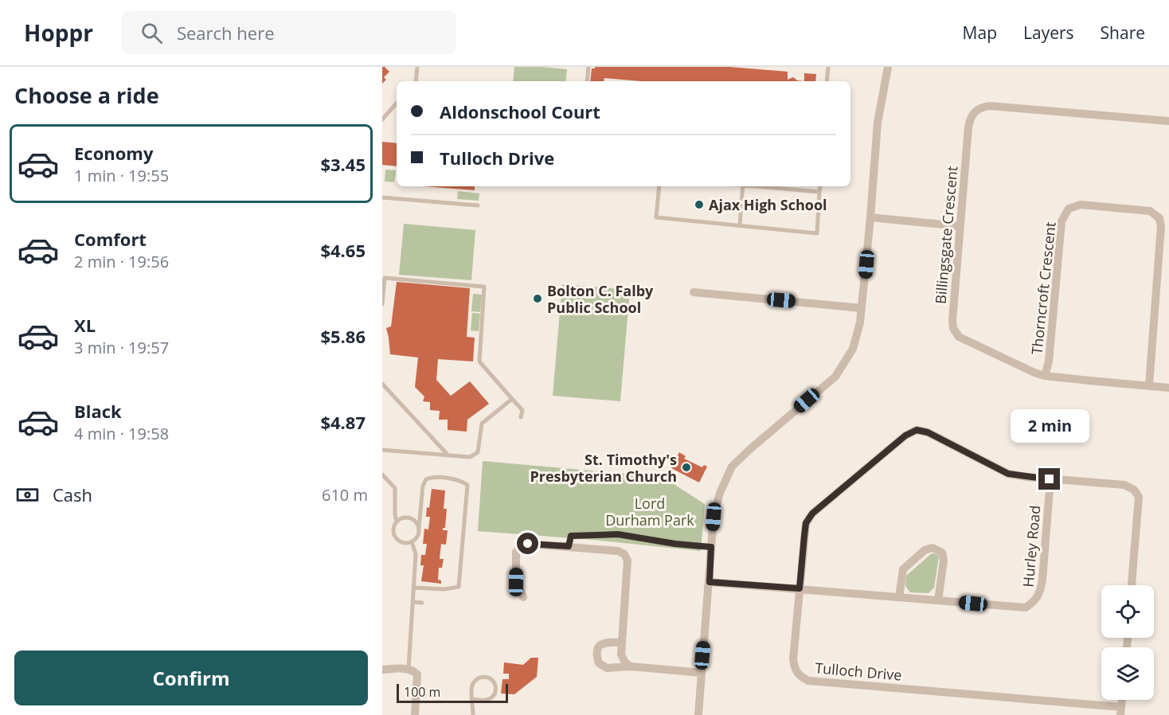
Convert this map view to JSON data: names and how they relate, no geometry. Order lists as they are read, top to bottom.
{
  "streets": {
    "street": [
      "Billingsgate Crescent",
      "Thorncroft Crescent",
      "Hurley Road",
      "Tulloch Drive"
    ]
  },
  "crossings": [
    ["Billingsgate Crescent", "Thorncroft Crescent"],
    ["Hurley Road", "Tulloch Drive"]
  ],
  "parks": ["Lord Durham Park"],
  "places": ["Ajax High School", "Bolton C. Falby Public School", "St. Timothy's Presbyterian Church"],
  "scale_bar": "100 m",
  "page": {
    "header": "Hoppr",
    "search": "Search here",
    "nav": ["Map", "Layers", "Share"],
    "heading": "Choose a ride",
    "banner": ["Aldonschool Court", "Tulloch Drive"],
    "list": [
      {
        "name": "Economy",
        "note": "1 min · 19:55",
        "value": "$3.45"
      },
      {
        "name": "Comfort",
        "note": "2 min · 19:56",
        "value": "$4.65"
      },
      {
        "name": "XL",
        "note": "3 min · 19:57",
        "value": "$5.86"
      },
      {
        "name": "Black",
        "note": "4 min · 19:58",
        "value": "$4.87"
      }
    ],
    "bubble": "2 min",
    "pay": ["Cash", "610 m"],
    "buttons": "Confirm",
    "scale": "100 m"
  }
}
